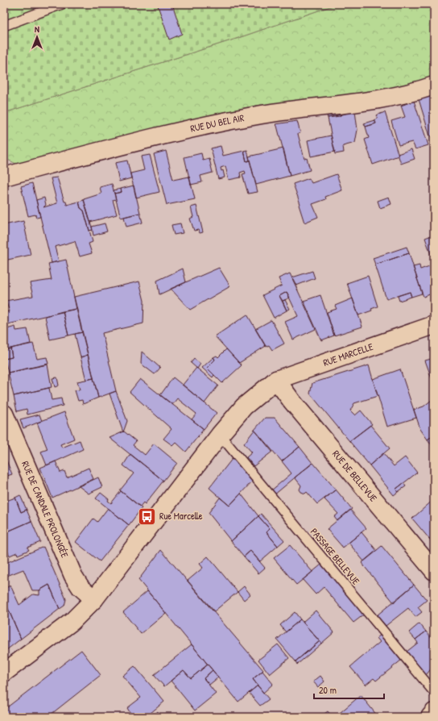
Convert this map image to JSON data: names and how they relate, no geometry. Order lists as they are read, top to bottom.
{
  "streets": {
    "street": [
      "RUE DU BEL AIR",
      "RUE MARCELLE",
      "RUE DE BELLEVUE",
      "RUE DE CANDALE PROLONGÉE"
    ],
    "lane": ["PASSAGE BELLEVUE"]
  },
  "crossings": [
    ["RUE MARCELLE", "RUE DE BELLEVUE"],
    ["RUE MARCELLE", "RUE DE CANDALE PROLONGÉE"],
    ["RUE MARCELLE", "PASSAGE BELLEVUE"]
  ],
  "places": {
    "bus stop": ["Rue Marcelle"]
  },
  "scale_bar": "20 m",
  "north": "top"
}
